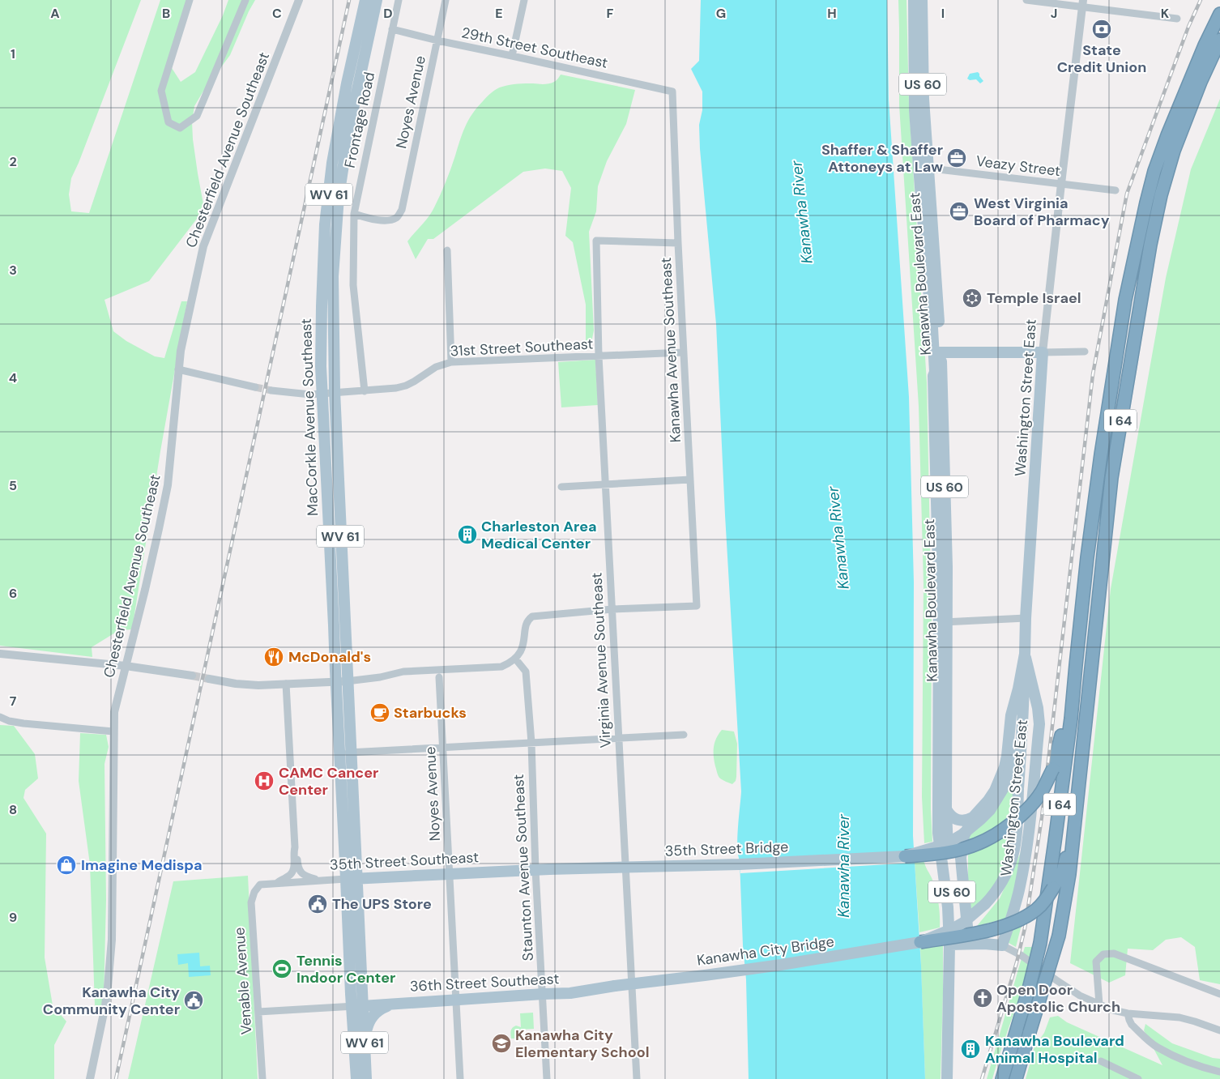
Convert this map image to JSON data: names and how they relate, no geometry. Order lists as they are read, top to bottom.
{
  "streets": {
    "highway": ["I 64"],
    "main road": [
      "US 60",
      "WV 61",
      "Kanawha Boulevard East",
      "Washington Street East",
      "MacCorkle Avenue Southeast",
      "35th Street Bridge",
      "35th Street Southeast",
      "Kanawha City Bridge",
      "36th Street Southeast"
    ],
    "street": [
      "29th Street Southeast",
      "Noyes Avenue",
      "Frontage Road",
      "Chesterfield Avenue Southeast",
      "Veazy Street",
      "31st Street Southeast",
      "Kanawha Avenue Southeast",
      "Virginia Avenue Southeast",
      "Staunton Avenue Southeast",
      "Venable Avenue"
    ]
  },
  "crossings": [
    ["29th Street Southeast", "Noyes Avenue"],
    ["29th Street Southeast", "Frontage Road"],
    ["29th Street Southeast", "Kanawha Avenue Southeast"],
    ["Noyes Avenue", "Frontage Road"],
    ["Noyes Avenue", "35th Street Southeast"],
    ["Noyes Avenue", "36th Street Southeast"],
    ["Frontage Road", "31st Street Southeast"],
    ["Veazy Street", "Kanawha Boulevard East"],
    ["Veazy Street", "Washington Street East"],
    ["31st Street Southeast", "Kanawha Avenue Southeast"],
    ["31st Street Southeast", "MacCorkle Avenue Southeast"],
    ["31st Street Southeast", "Virginia Avenue Southeast"],
    ["Kanawha Avenue Southeast", "Virginia Avenue Southeast"],
    ["Washington Street East", "35th Street Bridge"],
    ["Washington Street East", "Kanawha City Bridge"],
    ["MacCorkle Avenue Southeast", "35th Street Southeast"],
    ["MacCorkle Avenue Southeast", "36th Street Southeast"],
    ["35th Street Bridge", "35th Street Southeast"],
    ["35th Street Southeast", "Staunton Avenue Southeast"],
    ["35th Street Southeast", "Venable Avenue"],
    ["Staunton Avenue Southeast", "36th Street Southeast"],
    ["Kanawha City Bridge", "36th Street Southeast"],
    ["Venable Avenue", "36th Street Southeast"]
  ],
  "water": ["Kanawha River"],
  "places": {
    "bank": ["State Credit Union"],
    "office": ["Shaffer & Shaffer Attoneys at Law", "West Virginia Board of Pharmacy"],
    "synagogue": ["Temple Israel"],
    "building": ["Charleston Area Medical Center", "Kanawha Boulevard Animal Hospital"],
    "restaurant": ["McDonald's"],
    "cafe": ["Starbucks"],
    "hospital": ["CAMC Cancer Center"],
    "shop": ["Imagine Medispa"],
    "public building": ["The UPS Store", "Kanawha City Community Center"],
    "sports": ["Tennis Indoor Center"],
    "church": ["Open Door Apostolic Church"],
    "school or university": ["Kanawha City Elementary School"]
  },
  "grid": {
    "columns": [
      "A",
      "B",
      "C",
      "D",
      "E",
      "F",
      "G",
      "H",
      "I",
      "J",
      "K"
    ],
    "rows": [
      "1",
      "2",
      "3",
      "4",
      "5",
      "6",
      "7",
      "8",
      "9"
    ]
  }
}
